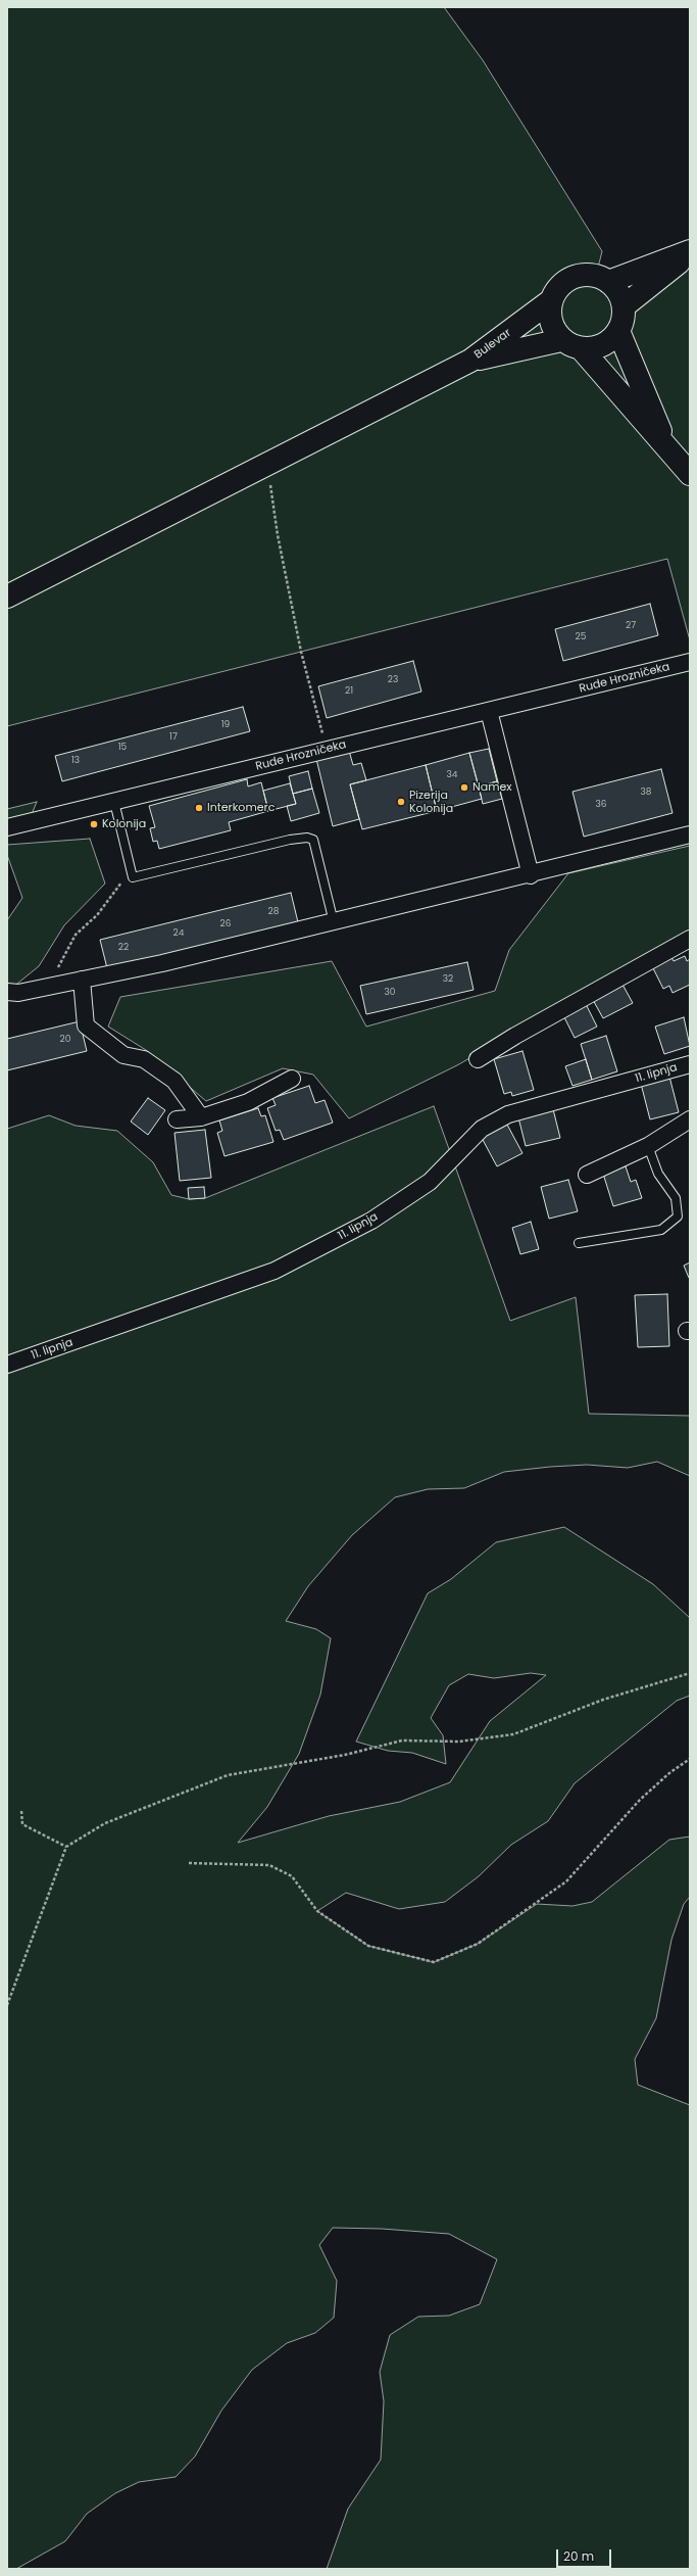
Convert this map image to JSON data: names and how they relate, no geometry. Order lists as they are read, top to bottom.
{
  "streets": {
    "main road": ["Bulevar"],
    "street": ["Rude Hrozničeka", "11. lipnja"]
  },
  "places": [
    "Namex",
    "Pizerija Kolonija",
    "Interkomerc",
    "Kolonija"
  ],
  "house_numbers": [
    "27",
    "25",
    "23",
    "21",
    "19",
    "17",
    "15",
    "13",
    "34",
    "38",
    "36",
    "28",
    "26",
    "24",
    "22",
    "32",
    "30",
    "20"
  ],
  "scale_bar": "20 m"
}
